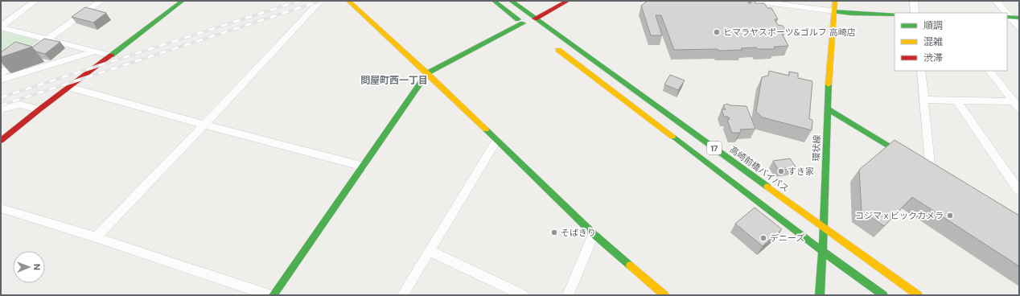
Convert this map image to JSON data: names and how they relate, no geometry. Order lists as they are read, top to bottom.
{
  "streets": {
    "main road": ["17", "環状線", "高崎前橋バイパス"]
  },
  "crossings": [
    ["17", "環状線"],
    ["環状線", "高崎前橋バイパス"]
  ],
  "districts": ["問屋町西一丁目"],
  "places": [
    "ヒマラヤスポーツ&ゴルフ 高崎店",
    "すき家",
    "コジマｘビックカメラ",
    "そばきり",
    "デニーズ"
  ],
  "legend": ["順調", "混雑", "渋滞"],
  "north": "right"
}
